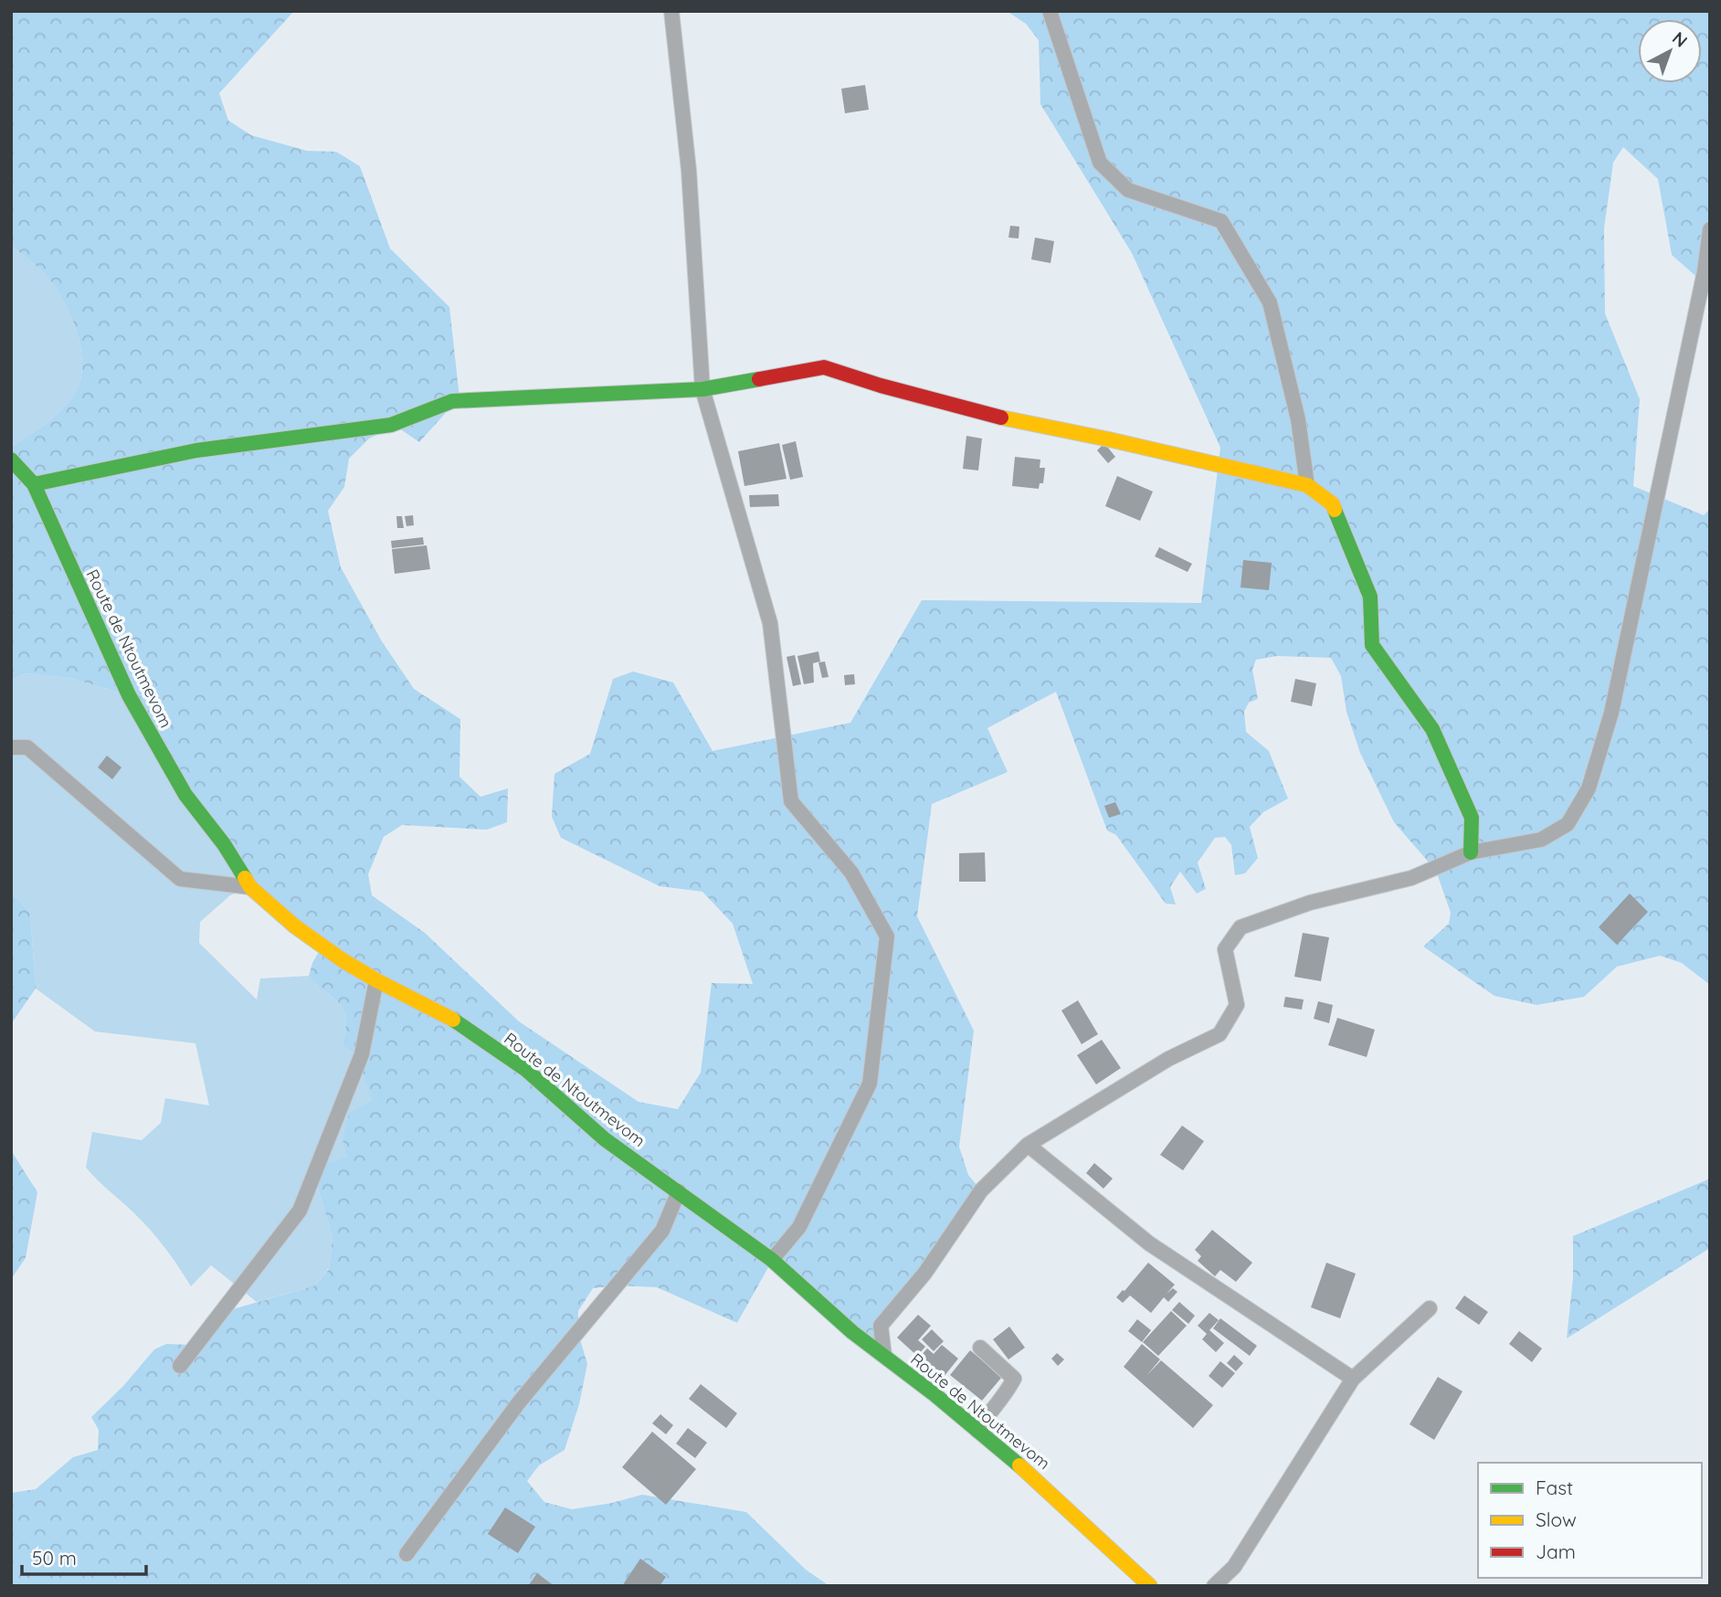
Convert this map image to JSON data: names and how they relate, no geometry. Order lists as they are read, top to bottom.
{
  "streets": {
    "street": ["Route de Ntoutmevom"]
  },
  "legend": ["Fast", "Slow", "Jam"],
  "scale_bar": "50 m",
  "north": "top right"
}
